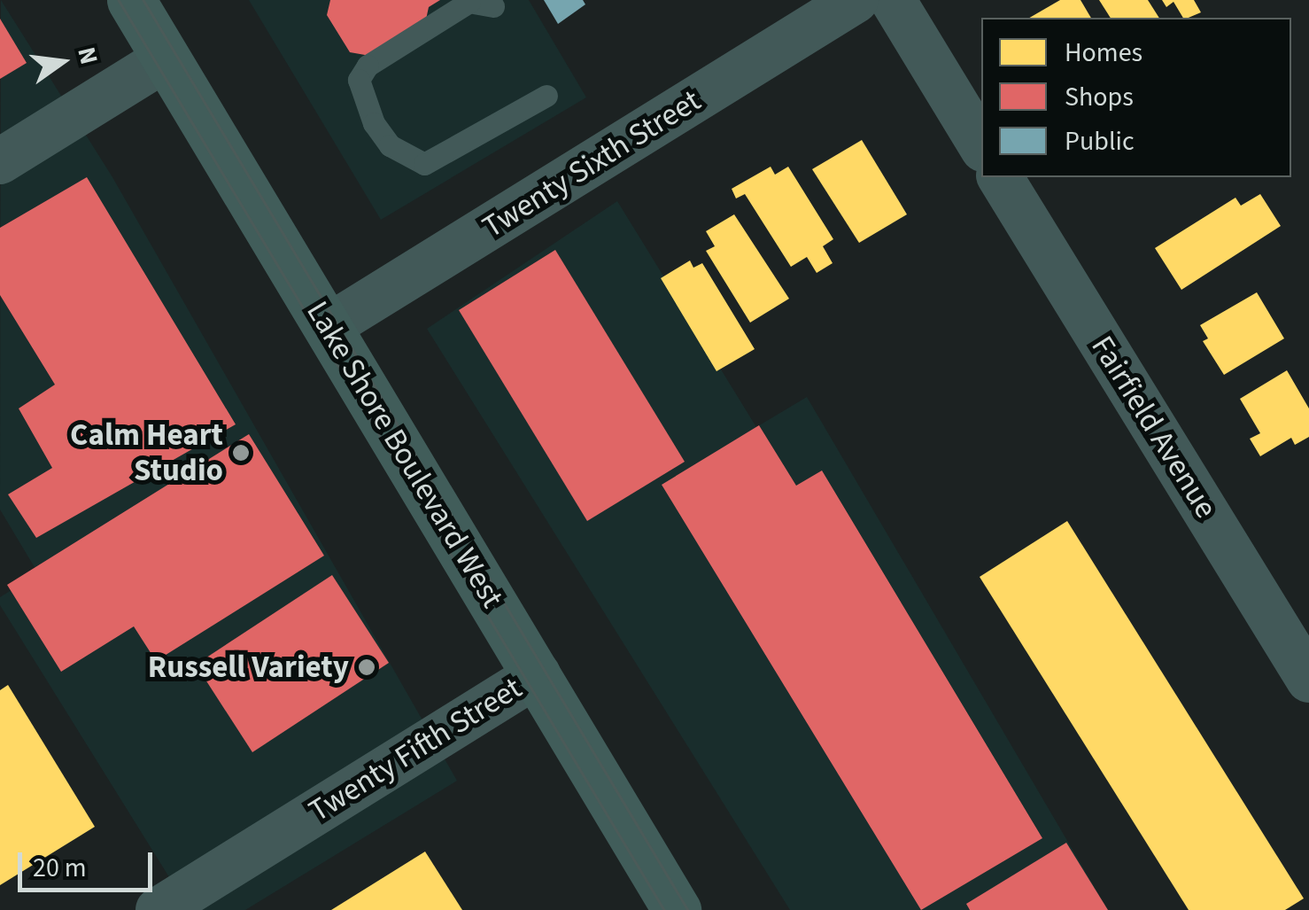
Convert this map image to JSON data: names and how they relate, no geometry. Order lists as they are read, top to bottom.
{
  "streets": {
    "main road": ["Lake Shore Boulevard West"],
    "street": ["Twenty Sixth Street", "Fairfield Avenue", "Twenty Fifth Street"]
  },
  "crossings": [
    ["Twenty Sixth Street", "Lake Shore Boulevard West"],
    ["Lake Shore Boulevard West", "Twenty Fifth Street"]
  ],
  "places": ["Calm Heart Studio", "Russell Variety"],
  "legend": ["Homes", "Shops", "Public"],
  "scale_bar": "20 m",
  "north": "right"
}
